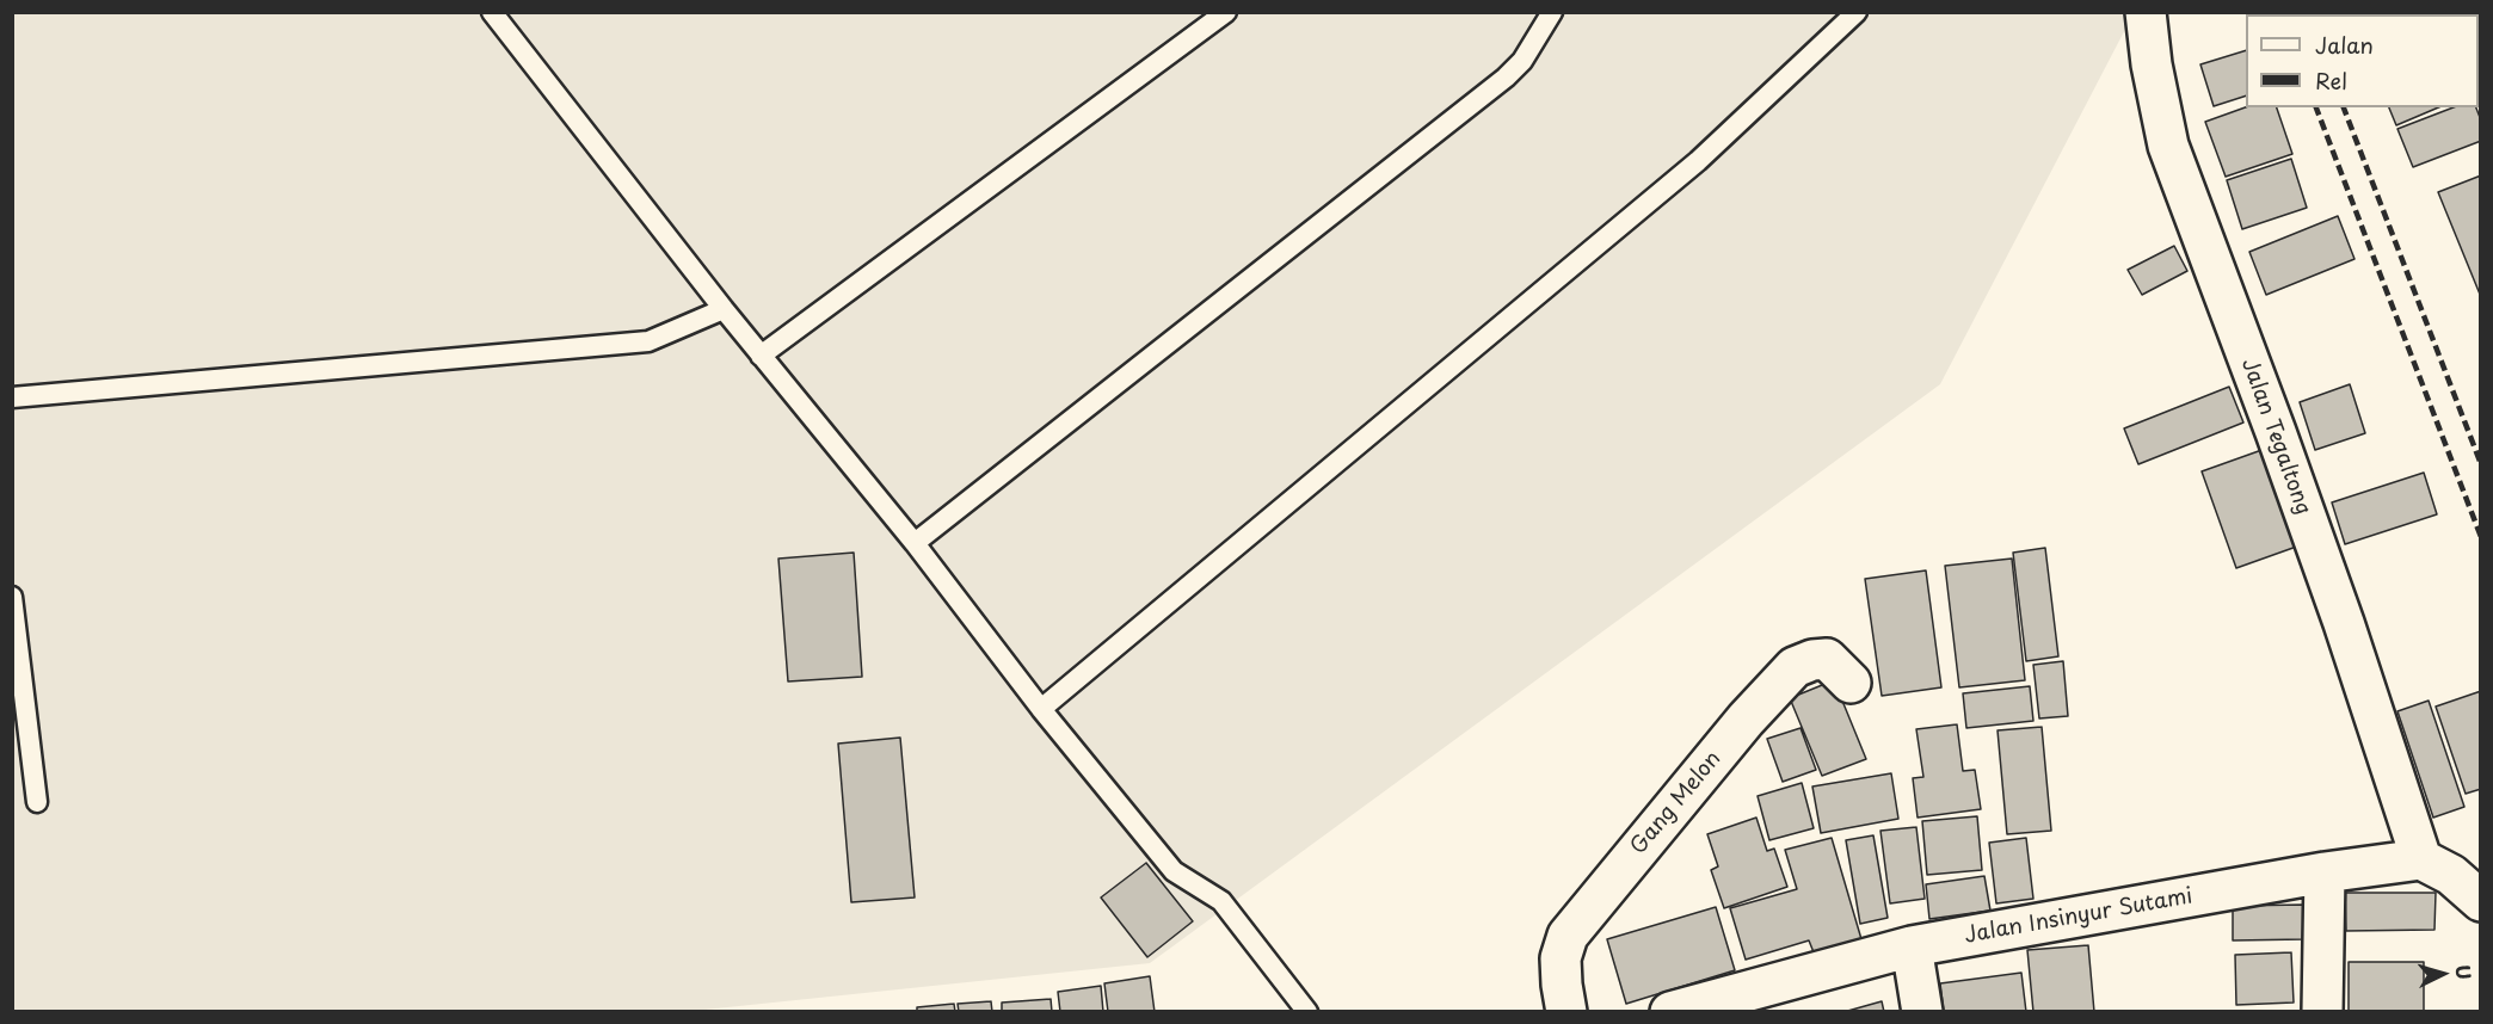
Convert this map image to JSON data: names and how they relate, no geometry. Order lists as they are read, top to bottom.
{
  "streets": {
    "main road": ["Jalan Tegaltong", "Gang Melon", "Jalan Insinyur Sutami"]
  },
  "crossings": [
    ["Jalan Tegaltong", "Jalan Insinyur Sutami"]
  ],
  "legend": ["Jalan", "Rel"],
  "north": "right"
}
